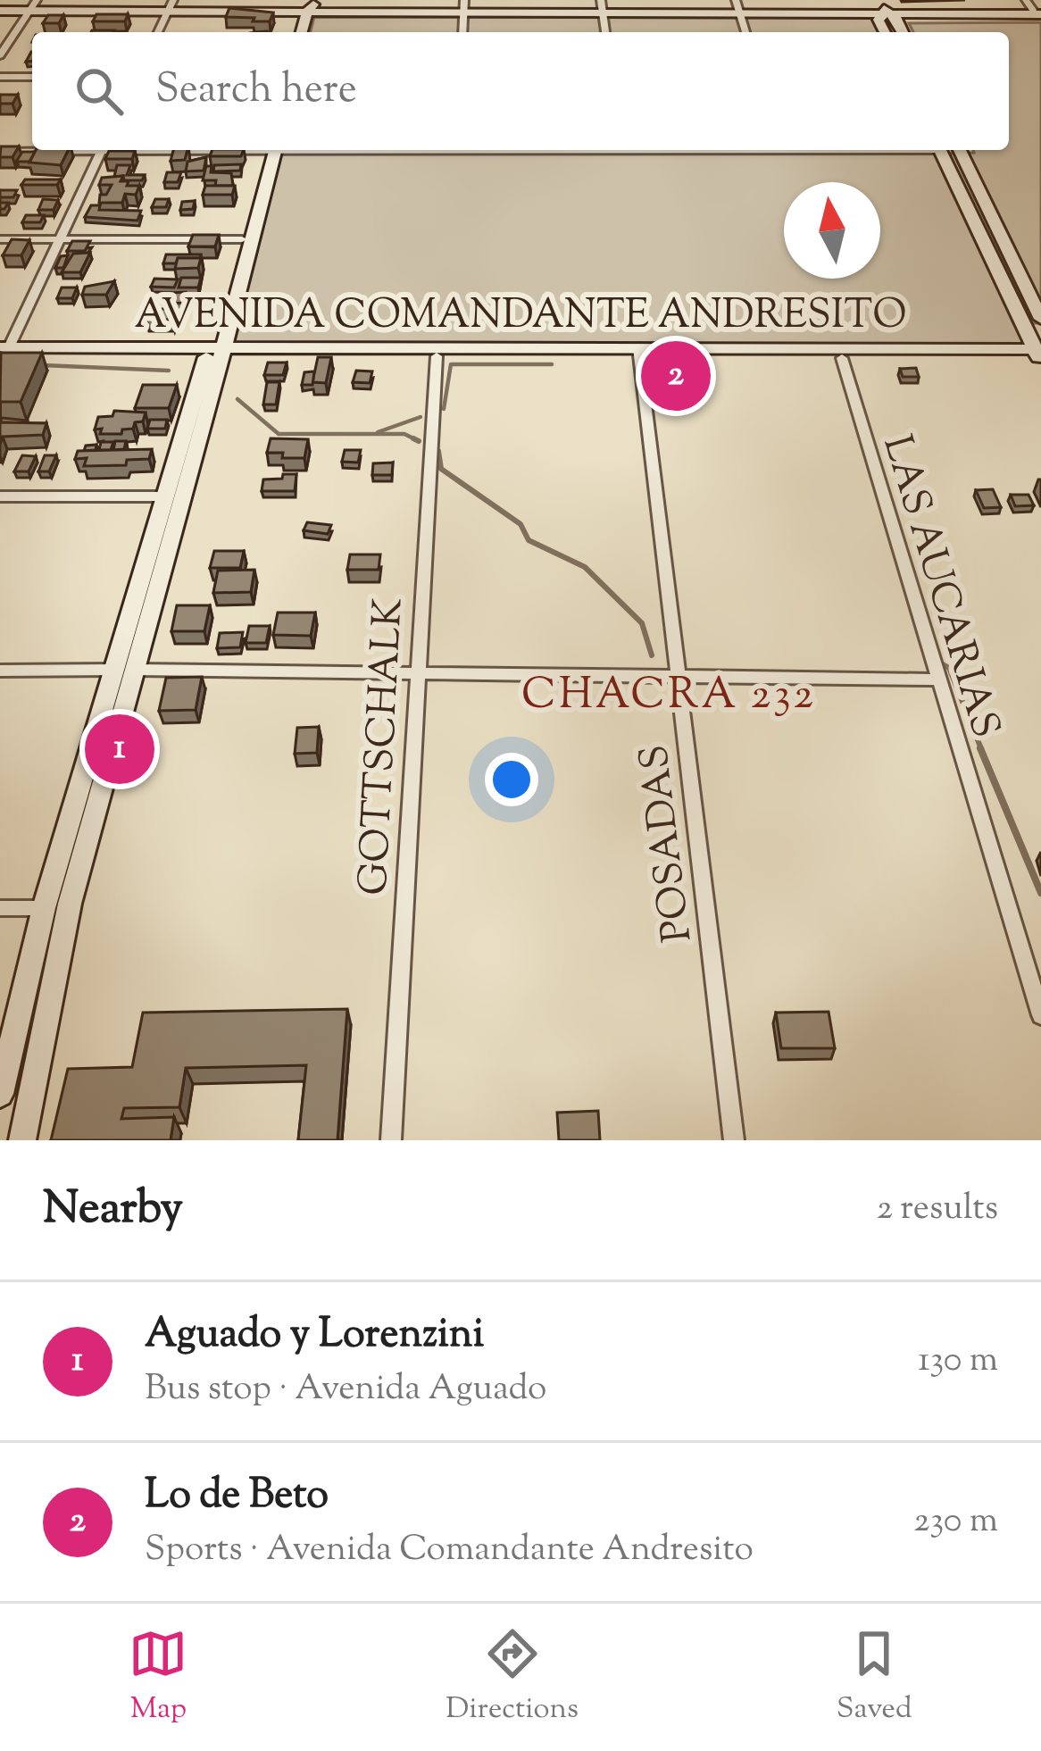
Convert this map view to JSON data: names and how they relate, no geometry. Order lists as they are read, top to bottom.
{
  "streets": {
    "main road": ["AVENIDA COMANDANTE ANDRESITO"],
    "street": ["LAS AUCARIAS", "GOTTSCHALK", "POSADAS"]
  },
  "crossings": [
    ["AVENIDA COMANDANTE ANDRESITO", "LAS AUCARIAS"],
    ["AVENIDA COMANDANTE ANDRESITO", "GOTTSCHALK"],
    ["AVENIDA COMANDANTE ANDRESITO", "POSADAS"]
  ],
  "districts": ["CHACRA 232"],
  "north": "top",
  "page": {
    "search": "Search here",
    "pins": ["2", "1"],
    "heading": ["Nearby", "2 results"],
    "list": [
      {
        "mark": "1",
        "name": "Aguado y Lorenzini",
        "note": "Bus stop · Avenida Aguado",
        "value": "130 m"
      },
      {
        "mark": "2",
        "name": "Lo de Beto",
        "note": "Sports · Avenida Comandante Andresito",
        "value": "230 m"
      }
    ],
    "nav": ["Map", "Directions", "Saved"]
  }
}
